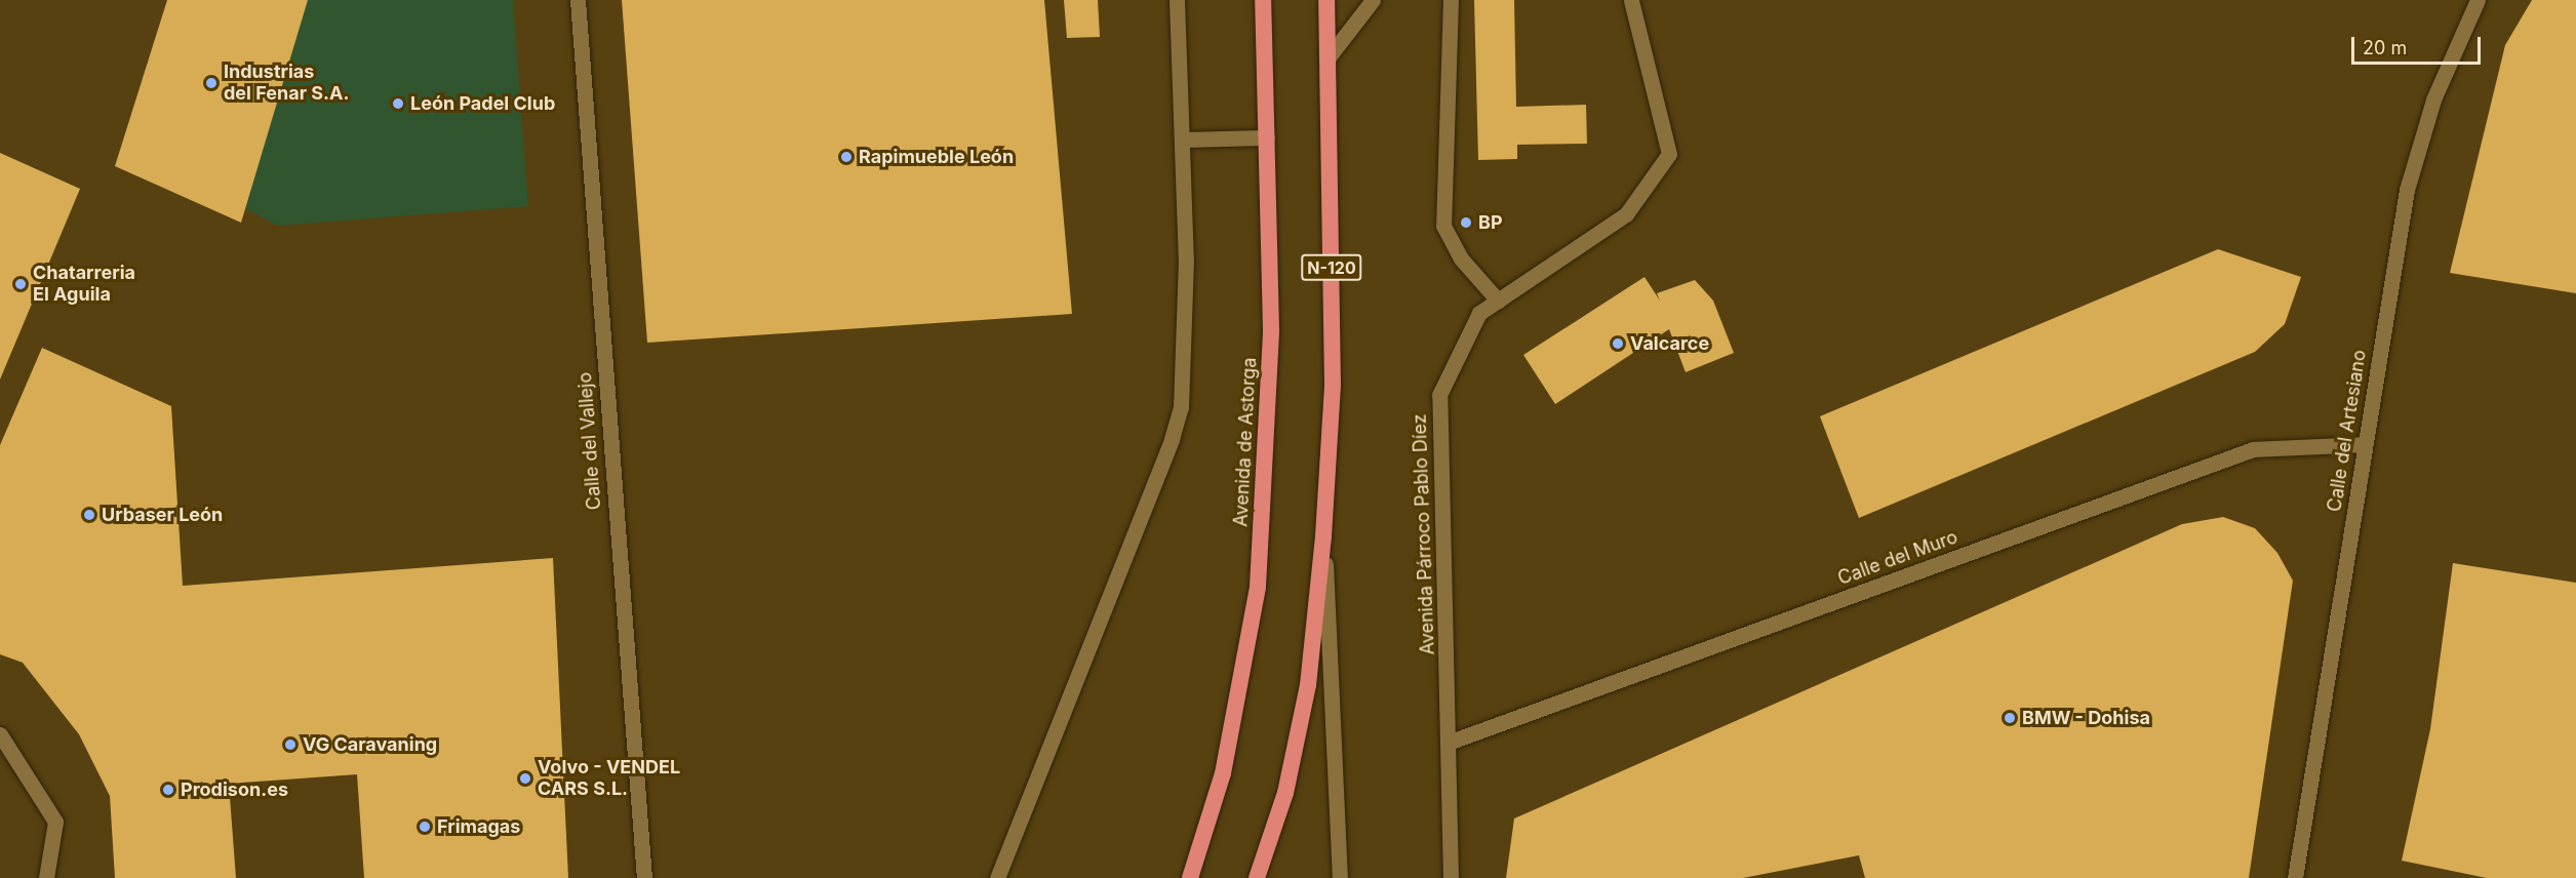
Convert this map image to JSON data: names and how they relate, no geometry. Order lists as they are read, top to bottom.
{
  "streets": {
    "highway": ["N-120", "Avenida de Astorga"],
    "street": [
      "Calle del Artesiano",
      "Calle del Vallejo",
      "Avenida Párroco Pablo Díez",
      "Calle del Muro"
    ]
  },
  "crossings": [
    ["Calle del Artesiano", "Calle del Muro"],
    ["Avenida Párroco Pablo Díez", "Calle del Muro"]
  ],
  "places": [
    "Industrias del Fenar S.A.",
    "León Padel Club",
    "Rapimueble León",
    "BP",
    "Chatarreria El Aguila",
    "Valcarce",
    "Urbaser León",
    "BMW - Dohisa",
    "VG Caravaning",
    "Volvo - VENDEL CARS S.L.",
    "Prodison.es",
    "Frimagas"
  ],
  "scale_bar": "20 m"
}
